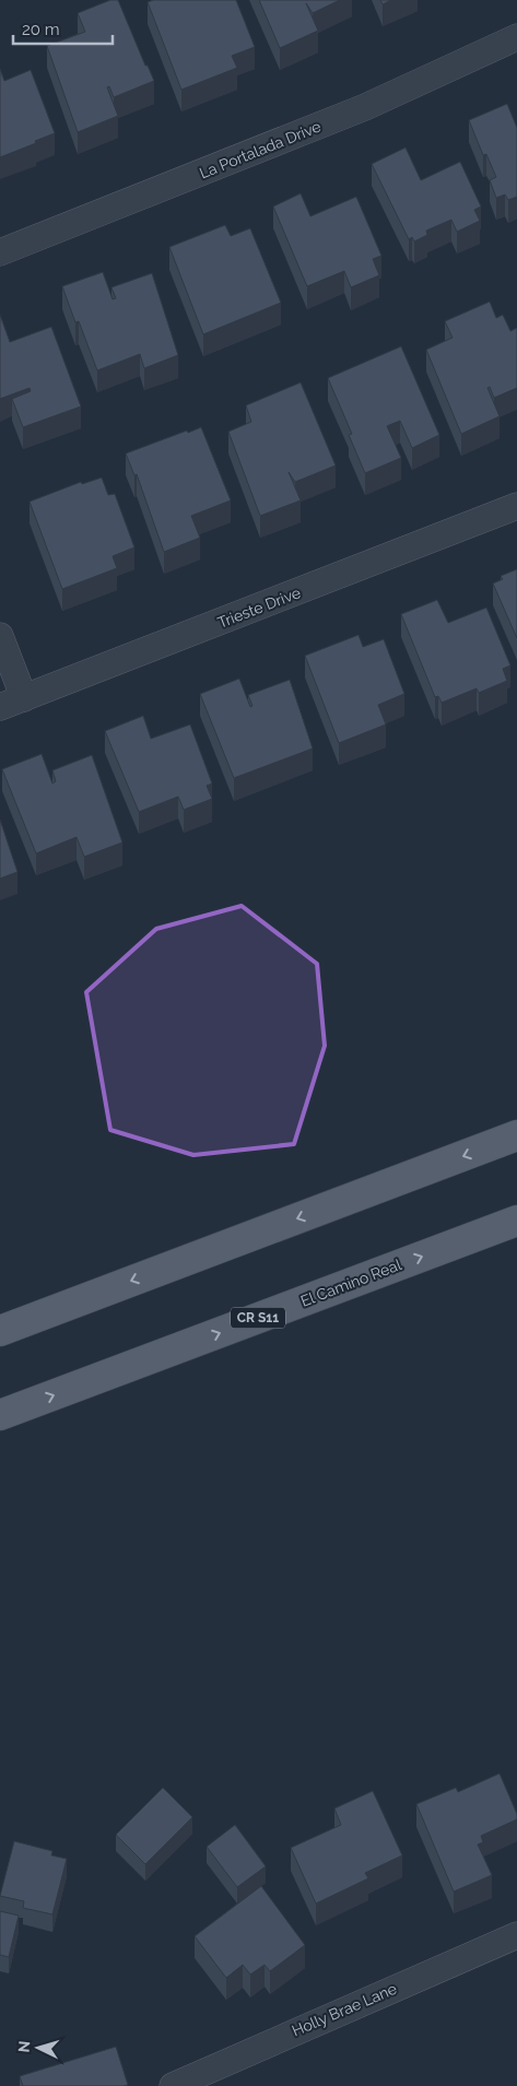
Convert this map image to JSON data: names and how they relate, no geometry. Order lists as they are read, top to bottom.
{
  "streets": {
    "main road": ["El Camino Real", "CR S11"],
    "street": ["La Portalada Drive", "Trieste Drive", "Holly Brae Lane"]
  },
  "scale_bar": "20 m",
  "north": "left"
}
